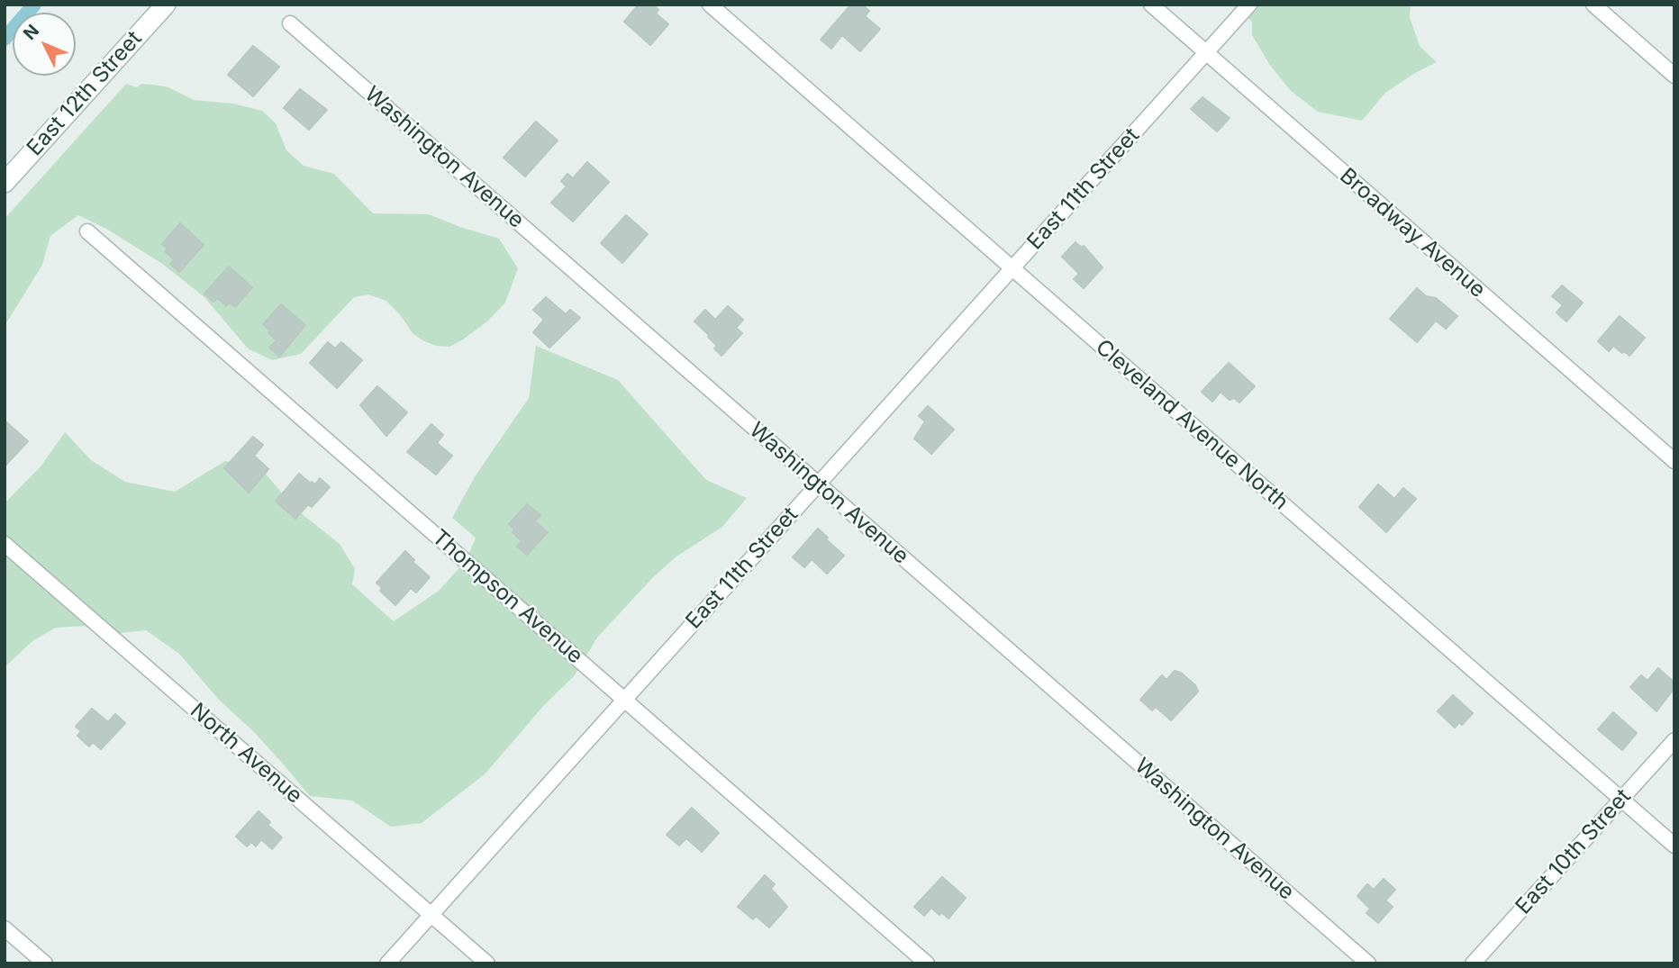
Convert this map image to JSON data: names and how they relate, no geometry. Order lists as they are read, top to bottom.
{
  "streets": {
    "street": [
      "East 12th Street",
      "Washington Avenue",
      "East 11th Street",
      "Broadway Avenue",
      "Cleveland Avenue North",
      "Thompson Avenue",
      "North Avenue",
      "East 10th Street"
    ]
  },
  "crossings": [
    ["Washington Avenue", "East 11th Street"],
    ["East 11th Street", "Broadway Avenue"],
    ["East 11th Street", "Cleveland Avenue North"],
    ["East 11th Street", "Thompson Avenue"],
    ["East 11th Street", "North Avenue"],
    ["Cleveland Avenue North", "East 10th Street"]
  ],
  "north": "top left"
}
